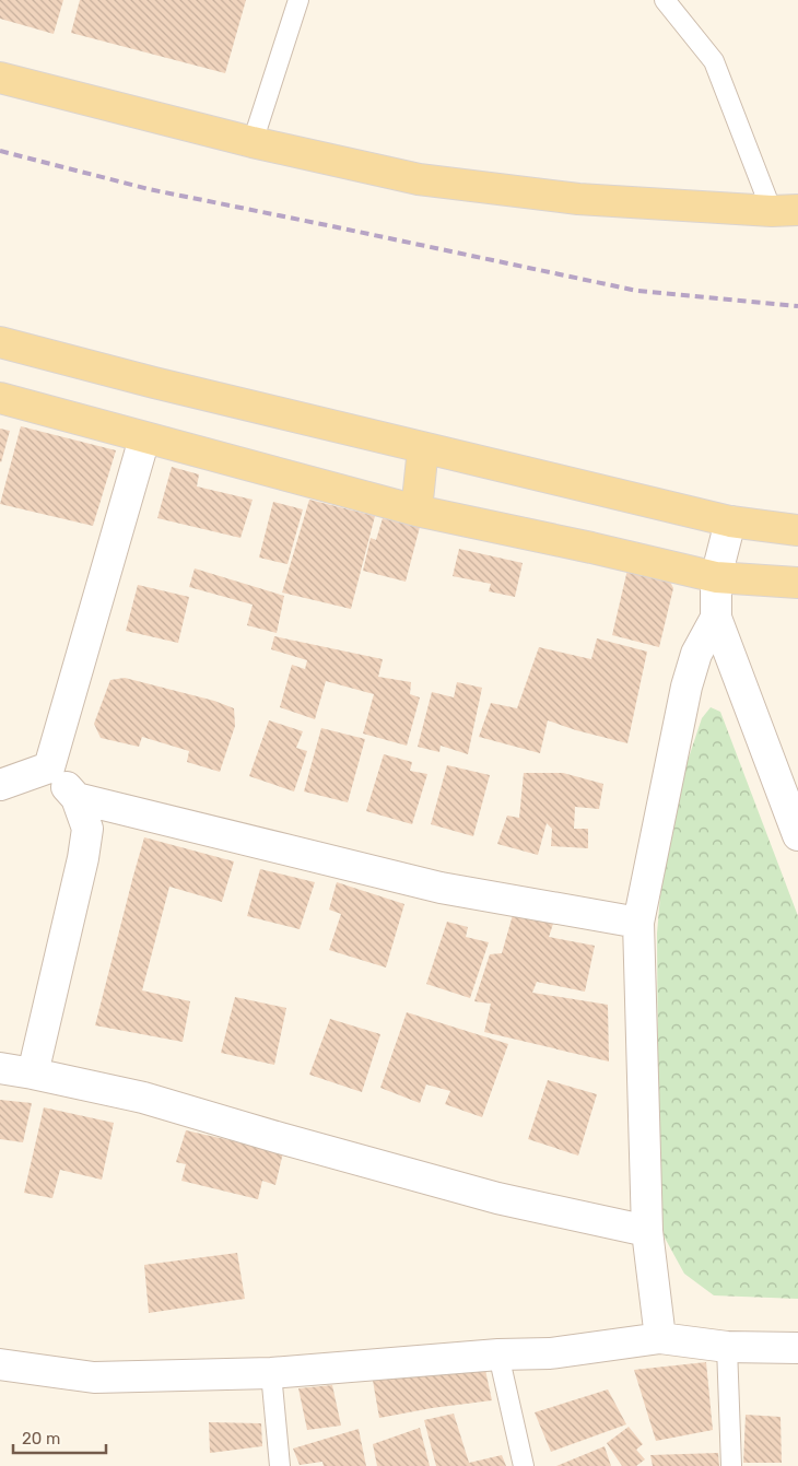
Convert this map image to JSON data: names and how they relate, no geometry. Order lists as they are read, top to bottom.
{
  "scale_bar": "20 m"
}
